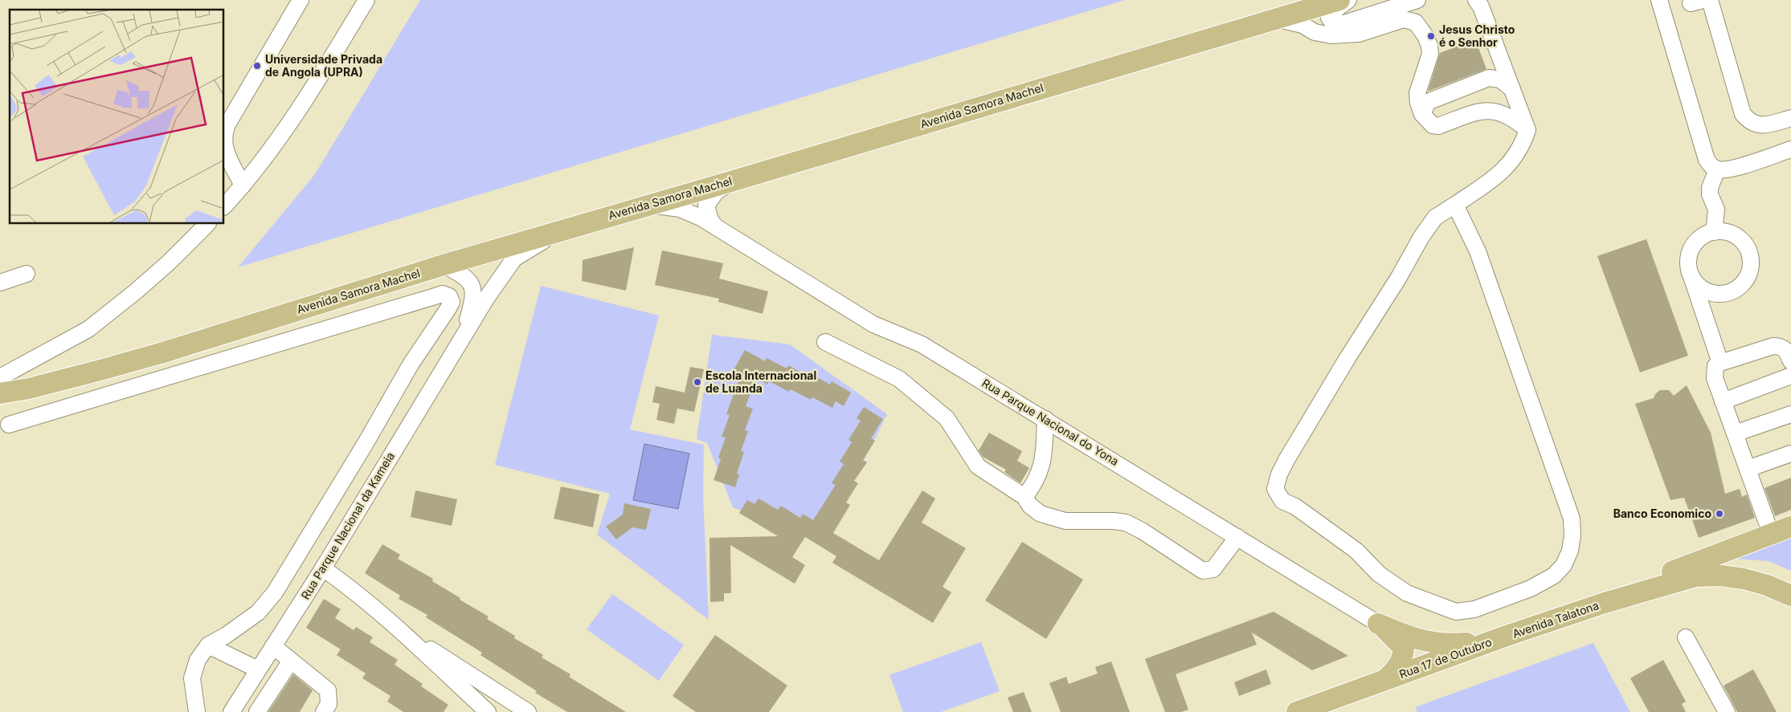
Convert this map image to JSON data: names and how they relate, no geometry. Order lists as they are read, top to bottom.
{
  "streets": {
    "main road": ["Avenida Samora Machel", "Avenida Talatona", "Rua 17 de Outubro"],
    "street": ["Rua Parque Nacional do Yona", "Rua Parque Nacional da Kameia"]
  },
  "crossings": [
    ["Avenida Samora Machel", "Rua Parque Nacional do Yona"],
    ["Avenida Samora Machel", "Rua Parque Nacional da Kameia"],
    ["Avenida Talatona", "Rua 17 de Outubro"]
  ],
  "places": [
    "Jesus Christo é o Senhor",
    "Universidade Privada de Angola (UPRA)",
    "Escola Internacional de Luanda",
    "Banco Economico"
  ]
}
